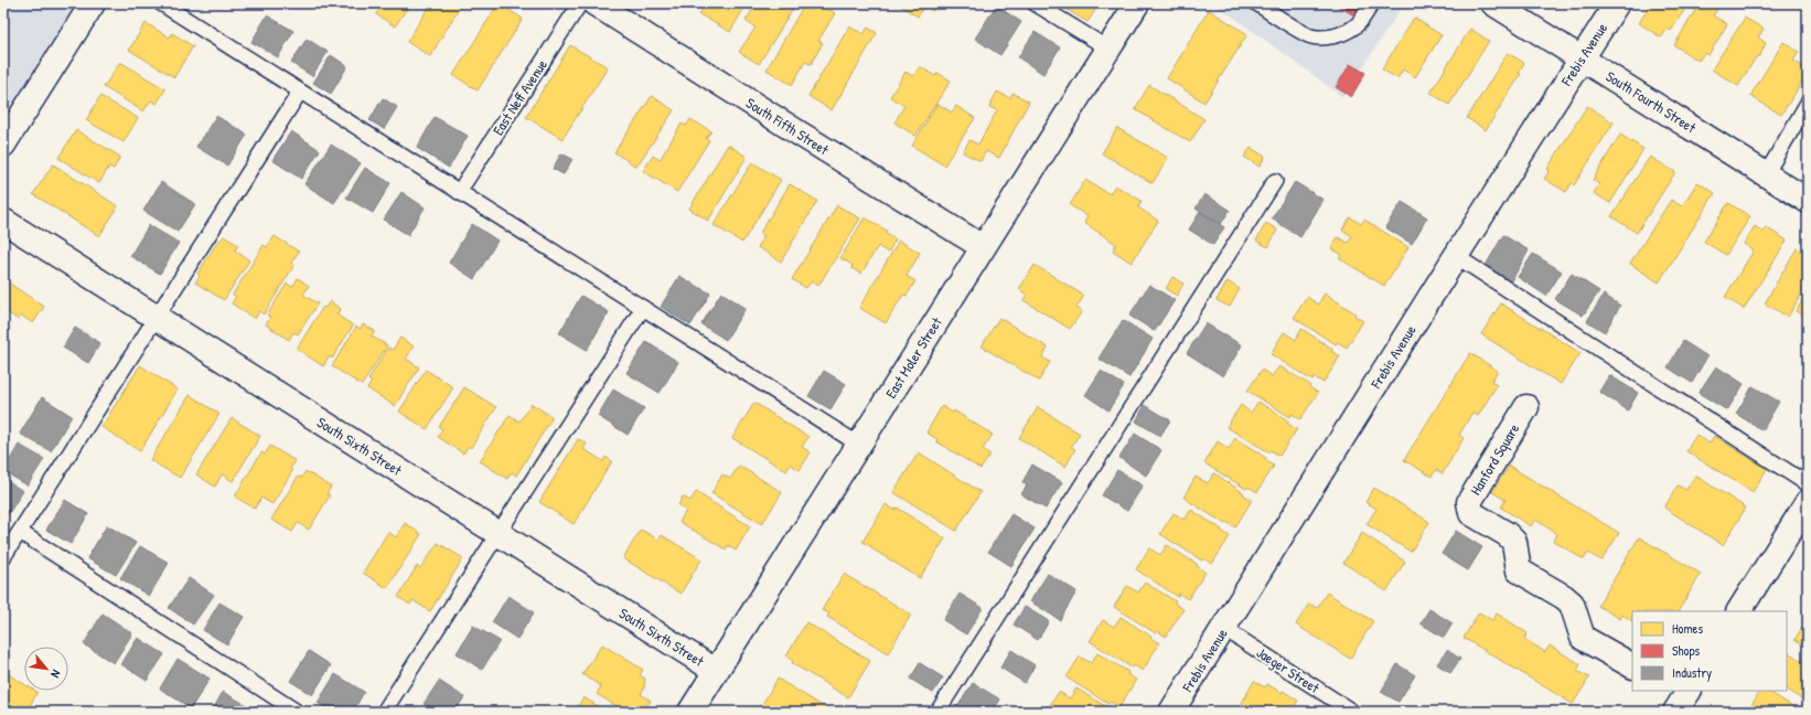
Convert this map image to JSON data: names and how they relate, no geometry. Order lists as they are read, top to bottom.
{
  "streets": {
    "street": [
      "Frebis Avenue",
      "South Fourth Street",
      "South Fifth Street",
      "East Moler Street",
      "South Sixth Street",
      "Hanford Square"
    ],
    "lane": ["East Neff Avenue", "Jaeger Street"]
  },
  "crossings": [
    ["Frebis Avenue", "South Fourth Street"],
    ["Frebis Avenue", "Jaeger Street"],
    ["South Fifth Street", "East Moler Street"],
    ["East Moler Street", "South Sixth Street"]
  ],
  "legend": ["Homes", "Shops", "Industry"],
  "north": "bottom right"
}
